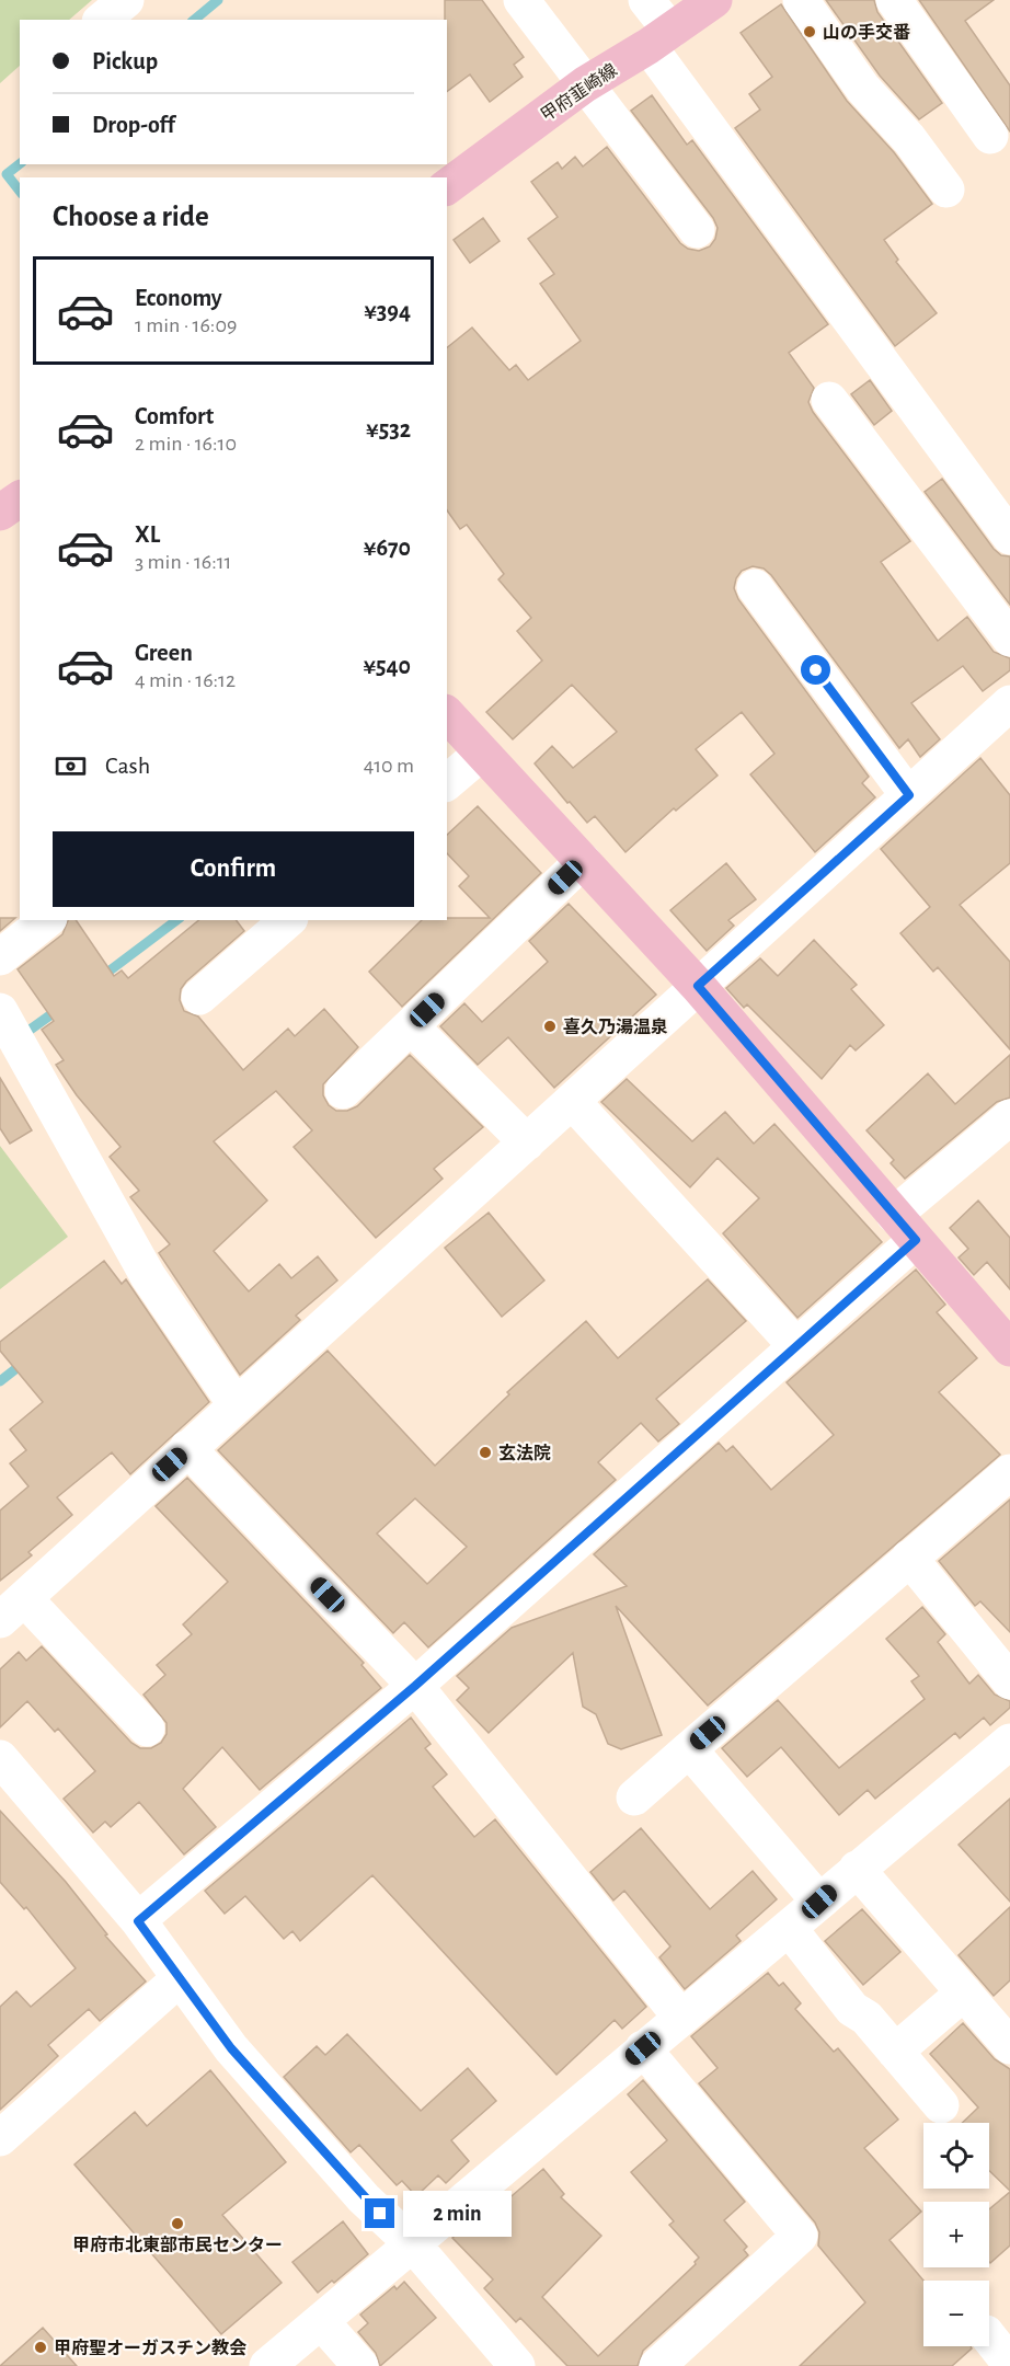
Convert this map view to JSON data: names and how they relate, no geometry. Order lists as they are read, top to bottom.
{
  "streets": {
    "main road": ["甲府韮崎線"]
  },
  "places": [
    "山の手交番",
    "喜久乃湯温泉",
    "玄法院",
    "甲府市北東部市民センター",
    "甲府聖オーガスチン教会"
  ],
  "page": {
    "banner": ["Pickup", "Drop-off"],
    "heading": "Choose a ride",
    "list": [
      {
        "name": "Economy",
        "note": "1 min · 16:09",
        "value": "¥394"
      },
      {
        "name": "Comfort",
        "note": "2 min · 16:10",
        "value": "¥532"
      },
      {
        "name": "XL",
        "note": "3 min · 16:11",
        "value": "¥670"
      },
      {
        "name": "Green",
        "note": "4 min · 16:12",
        "value": "¥540"
      }
    ],
    "pay": ["Cash", "410 m"],
    "buttons": "Confirm",
    "map_buttons": ["+", "−"],
    "bubble": "2 min"
  }
}
